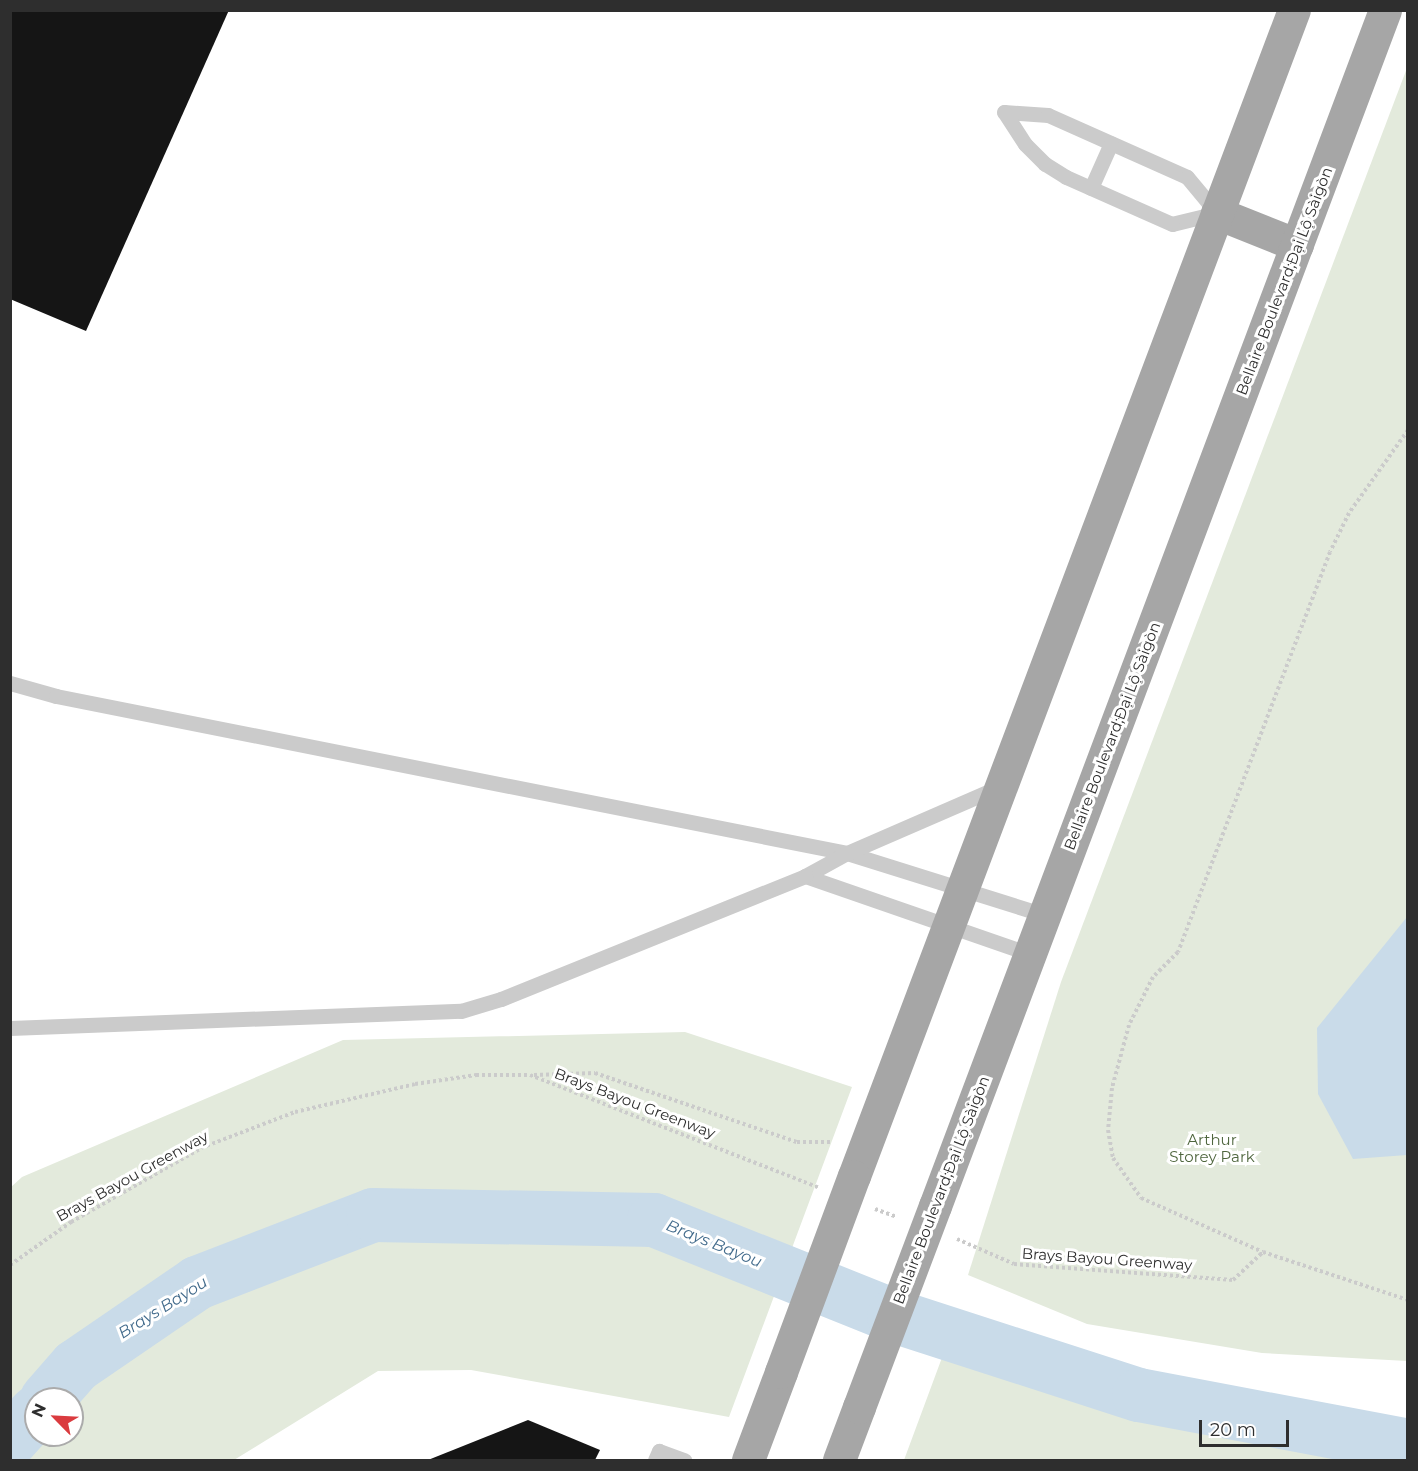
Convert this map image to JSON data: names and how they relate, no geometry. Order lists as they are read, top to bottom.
{
  "streets": {
    "main road": ["Bellaire Boulevard;Đại Lộ Sàigòn"],
    "path": ["Brays Bayou Greenway"]
  },
  "crossings": [
    ["Bellaire Boulevard;Đại Lộ Sàigòn", "Brays Bayou Greenway"]
  ],
  "water": ["Brays Bayou"],
  "parks": ["Arthur Storey Park"],
  "scale_bar": "20 m",
  "north": "top left"
}
